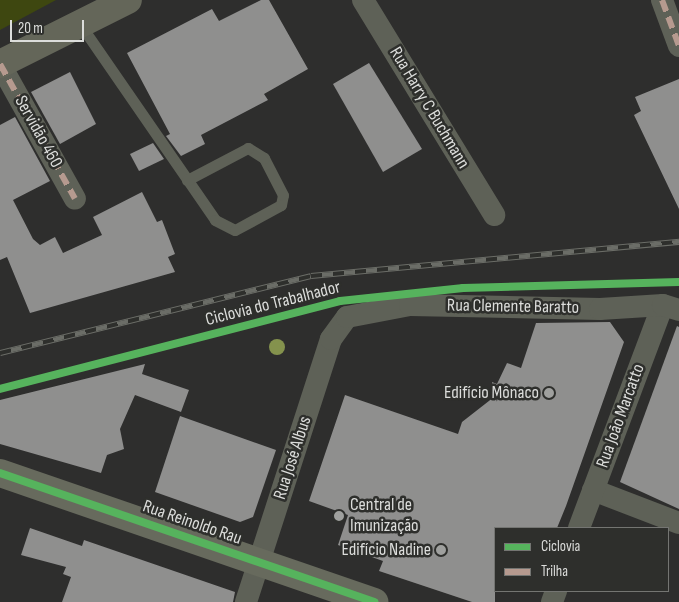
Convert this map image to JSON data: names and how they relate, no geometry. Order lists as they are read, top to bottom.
{
  "streets": {
    "main road": ["Rua Reinoldo Rau"],
    "street": [
      "Rua Harry C Buchmann",
      "Servidão 460",
      "Rua Clemente Baratto",
      "Rua João Marcatto",
      "Rua José Albus"
    ],
    "cycle path": ["Ciclovia do Trabalhador"]
  },
  "crossings": [
    ["Rua Clemente Baratto", "Rua João Marcatto"],
    ["Rua Clemente Baratto", "Rua José Albus"],
    ["Rua José Albus", "Rua Reinoldo Rau"]
  ],
  "places": ["Edifício Mônaco", "Central de Imunização", "Edifício Nadine"],
  "legend": ["Ciclovia", "Trilha"],
  "scale_bar": "20 m"
}
